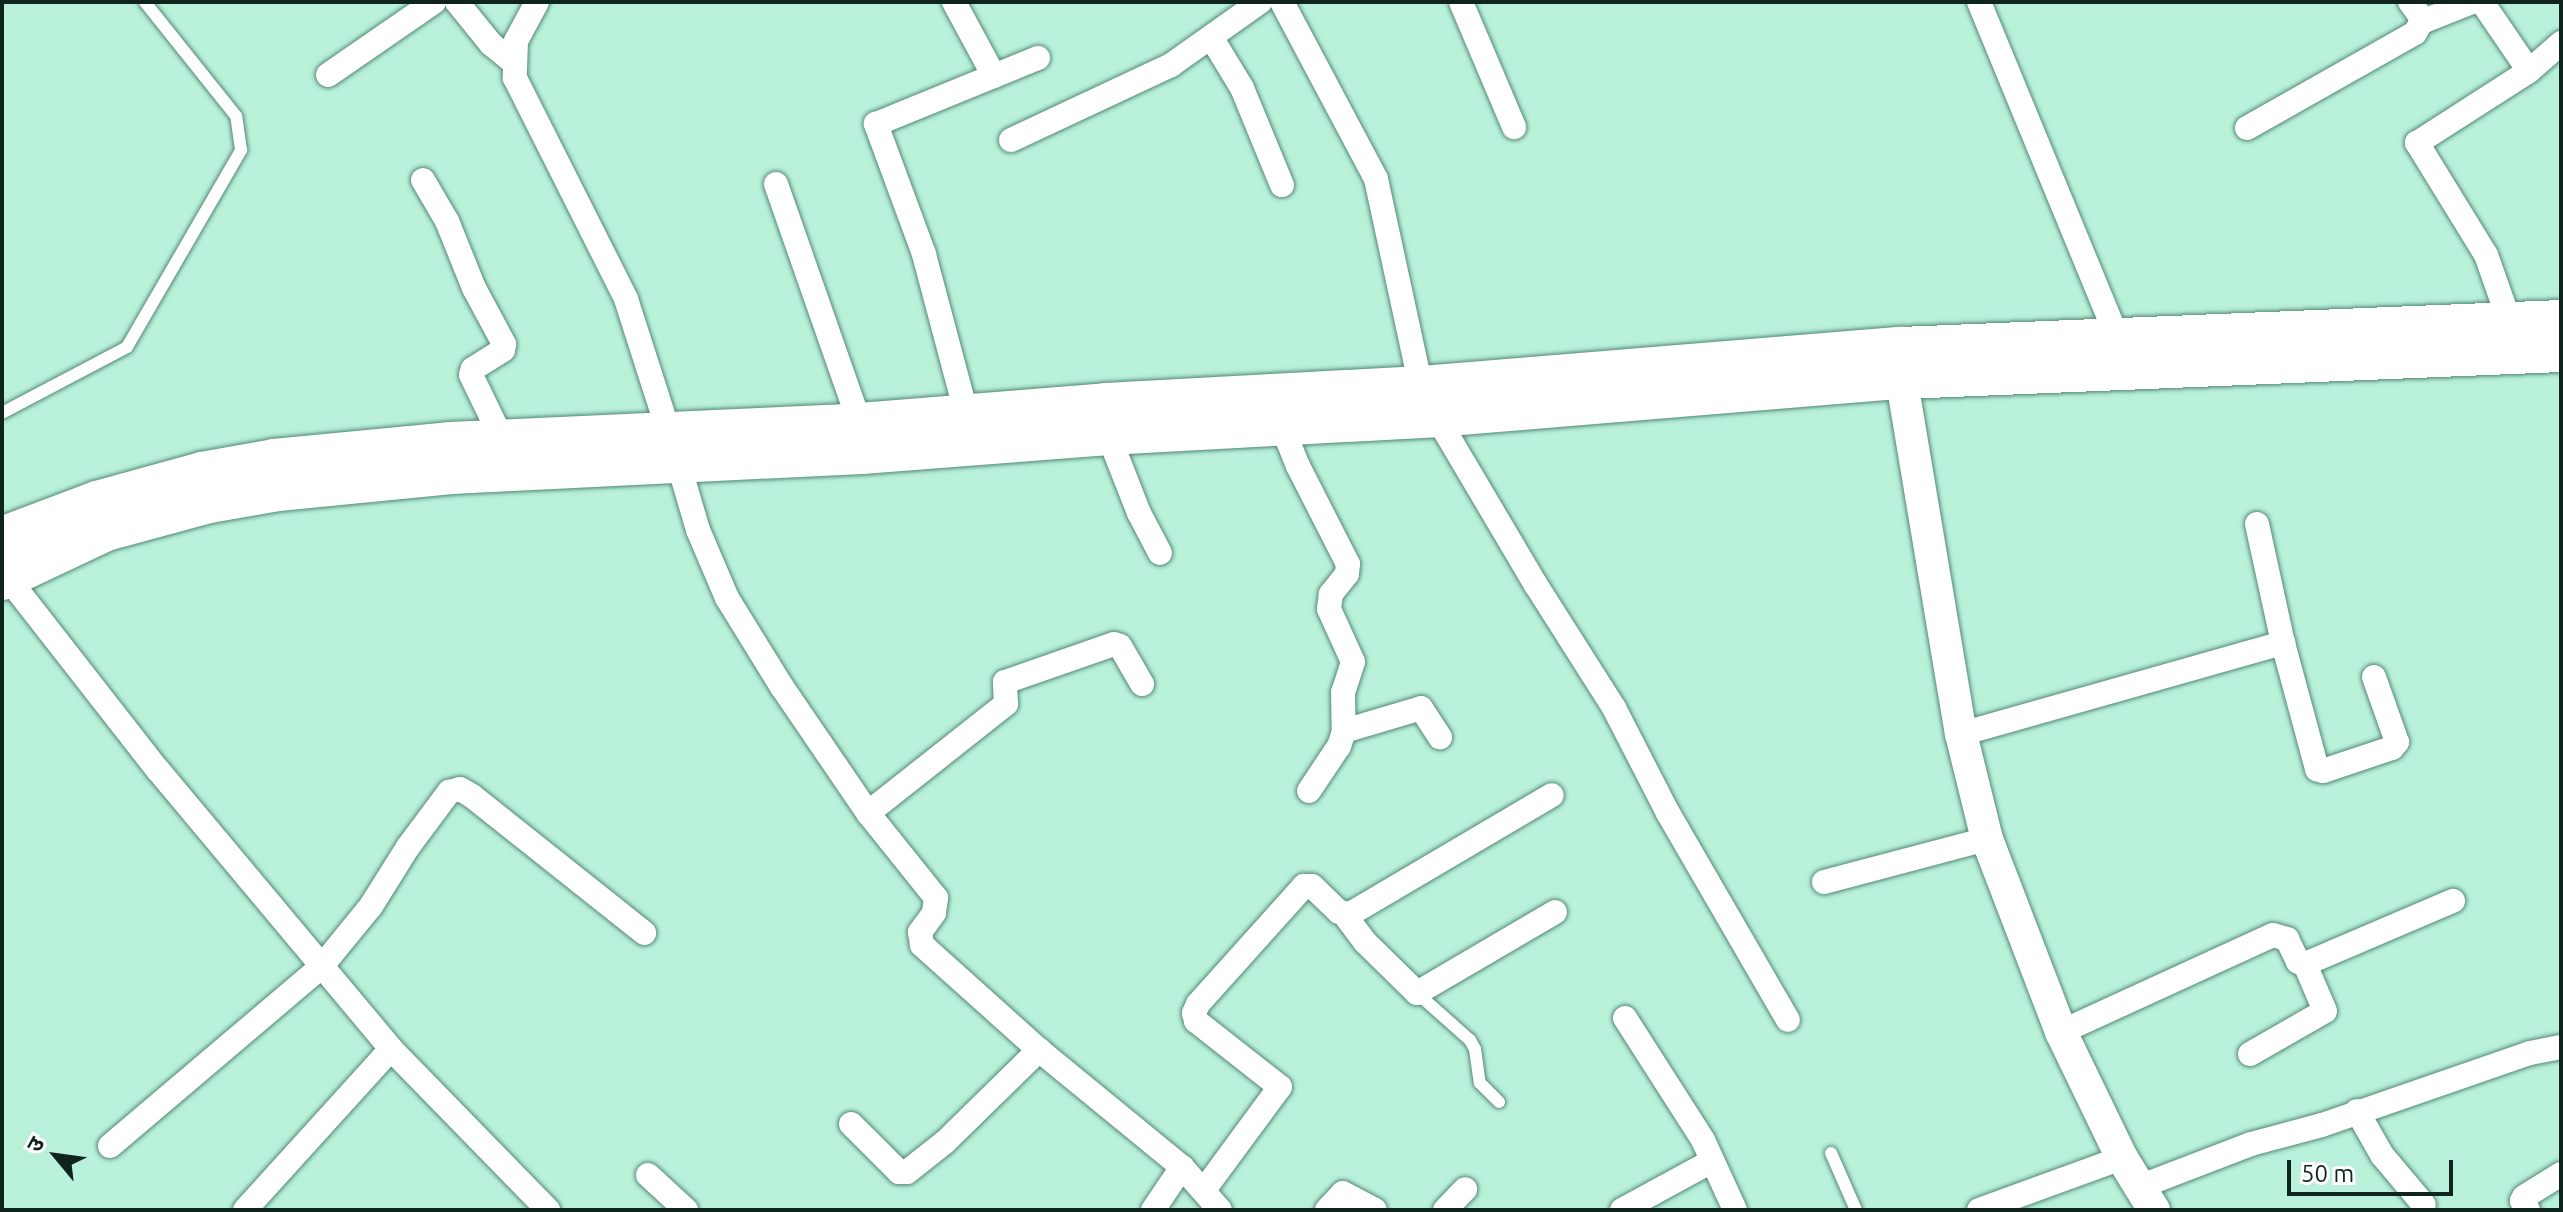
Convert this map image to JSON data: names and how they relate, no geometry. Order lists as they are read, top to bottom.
{
  "scale_bar": "50 m",
  "north": "top left"
}
